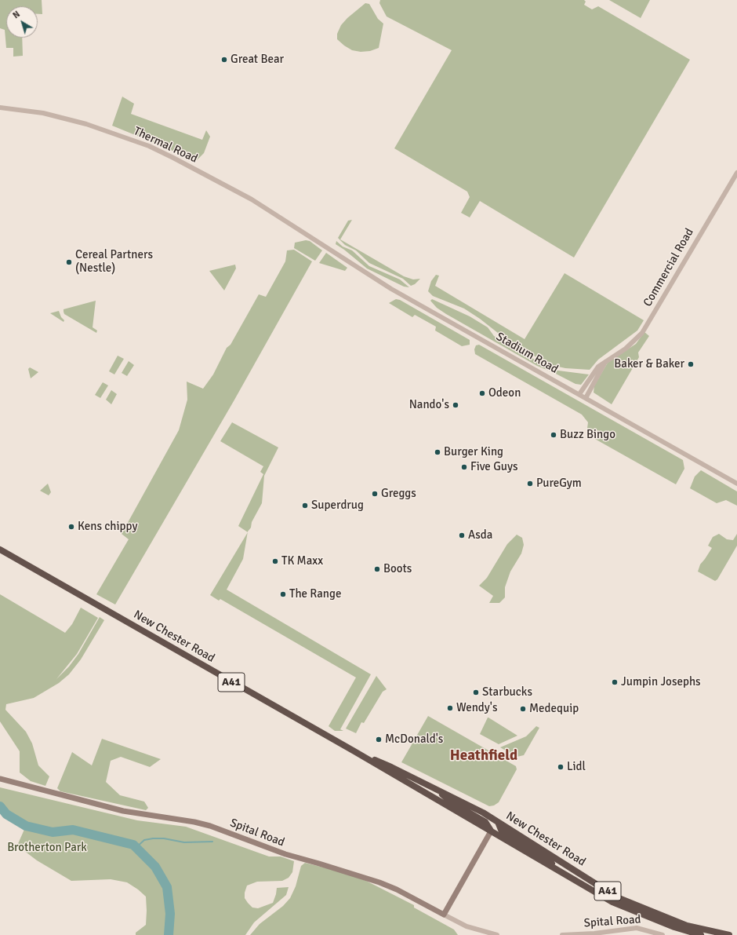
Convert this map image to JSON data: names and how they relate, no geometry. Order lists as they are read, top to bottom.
{
  "streets": {
    "highway": ["New Chester Road", "A41"],
    "main road": ["Spital Road"],
    "street": ["Thermal Road", "Commercial Road", "Stadium Road"]
  },
  "crossings": [
    ["Thermal Road", "Stadium Road"],
    ["Commercial Road", "Stadium Road"]
  ],
  "districts": ["Heathfield"],
  "parks": ["Brotherton Park"],
  "places": [
    "Great Bear",
    "Cereal Partners (Nestle)",
    "Baker & Baker",
    "Odeon",
    "Nando's",
    "Buzz Bingo",
    "Burger King",
    "Five Guys",
    "PureGym",
    "Greggs",
    "Superdrug",
    "Kens chippy",
    "Asda",
    "TK Maxx",
    "Boots",
    "The Range",
    "Jumpin Josephs",
    "Starbucks",
    "Wendy's",
    "Medequip",
    "McDonald's",
    "Lidl"
  ],
  "north": "top left"
}
